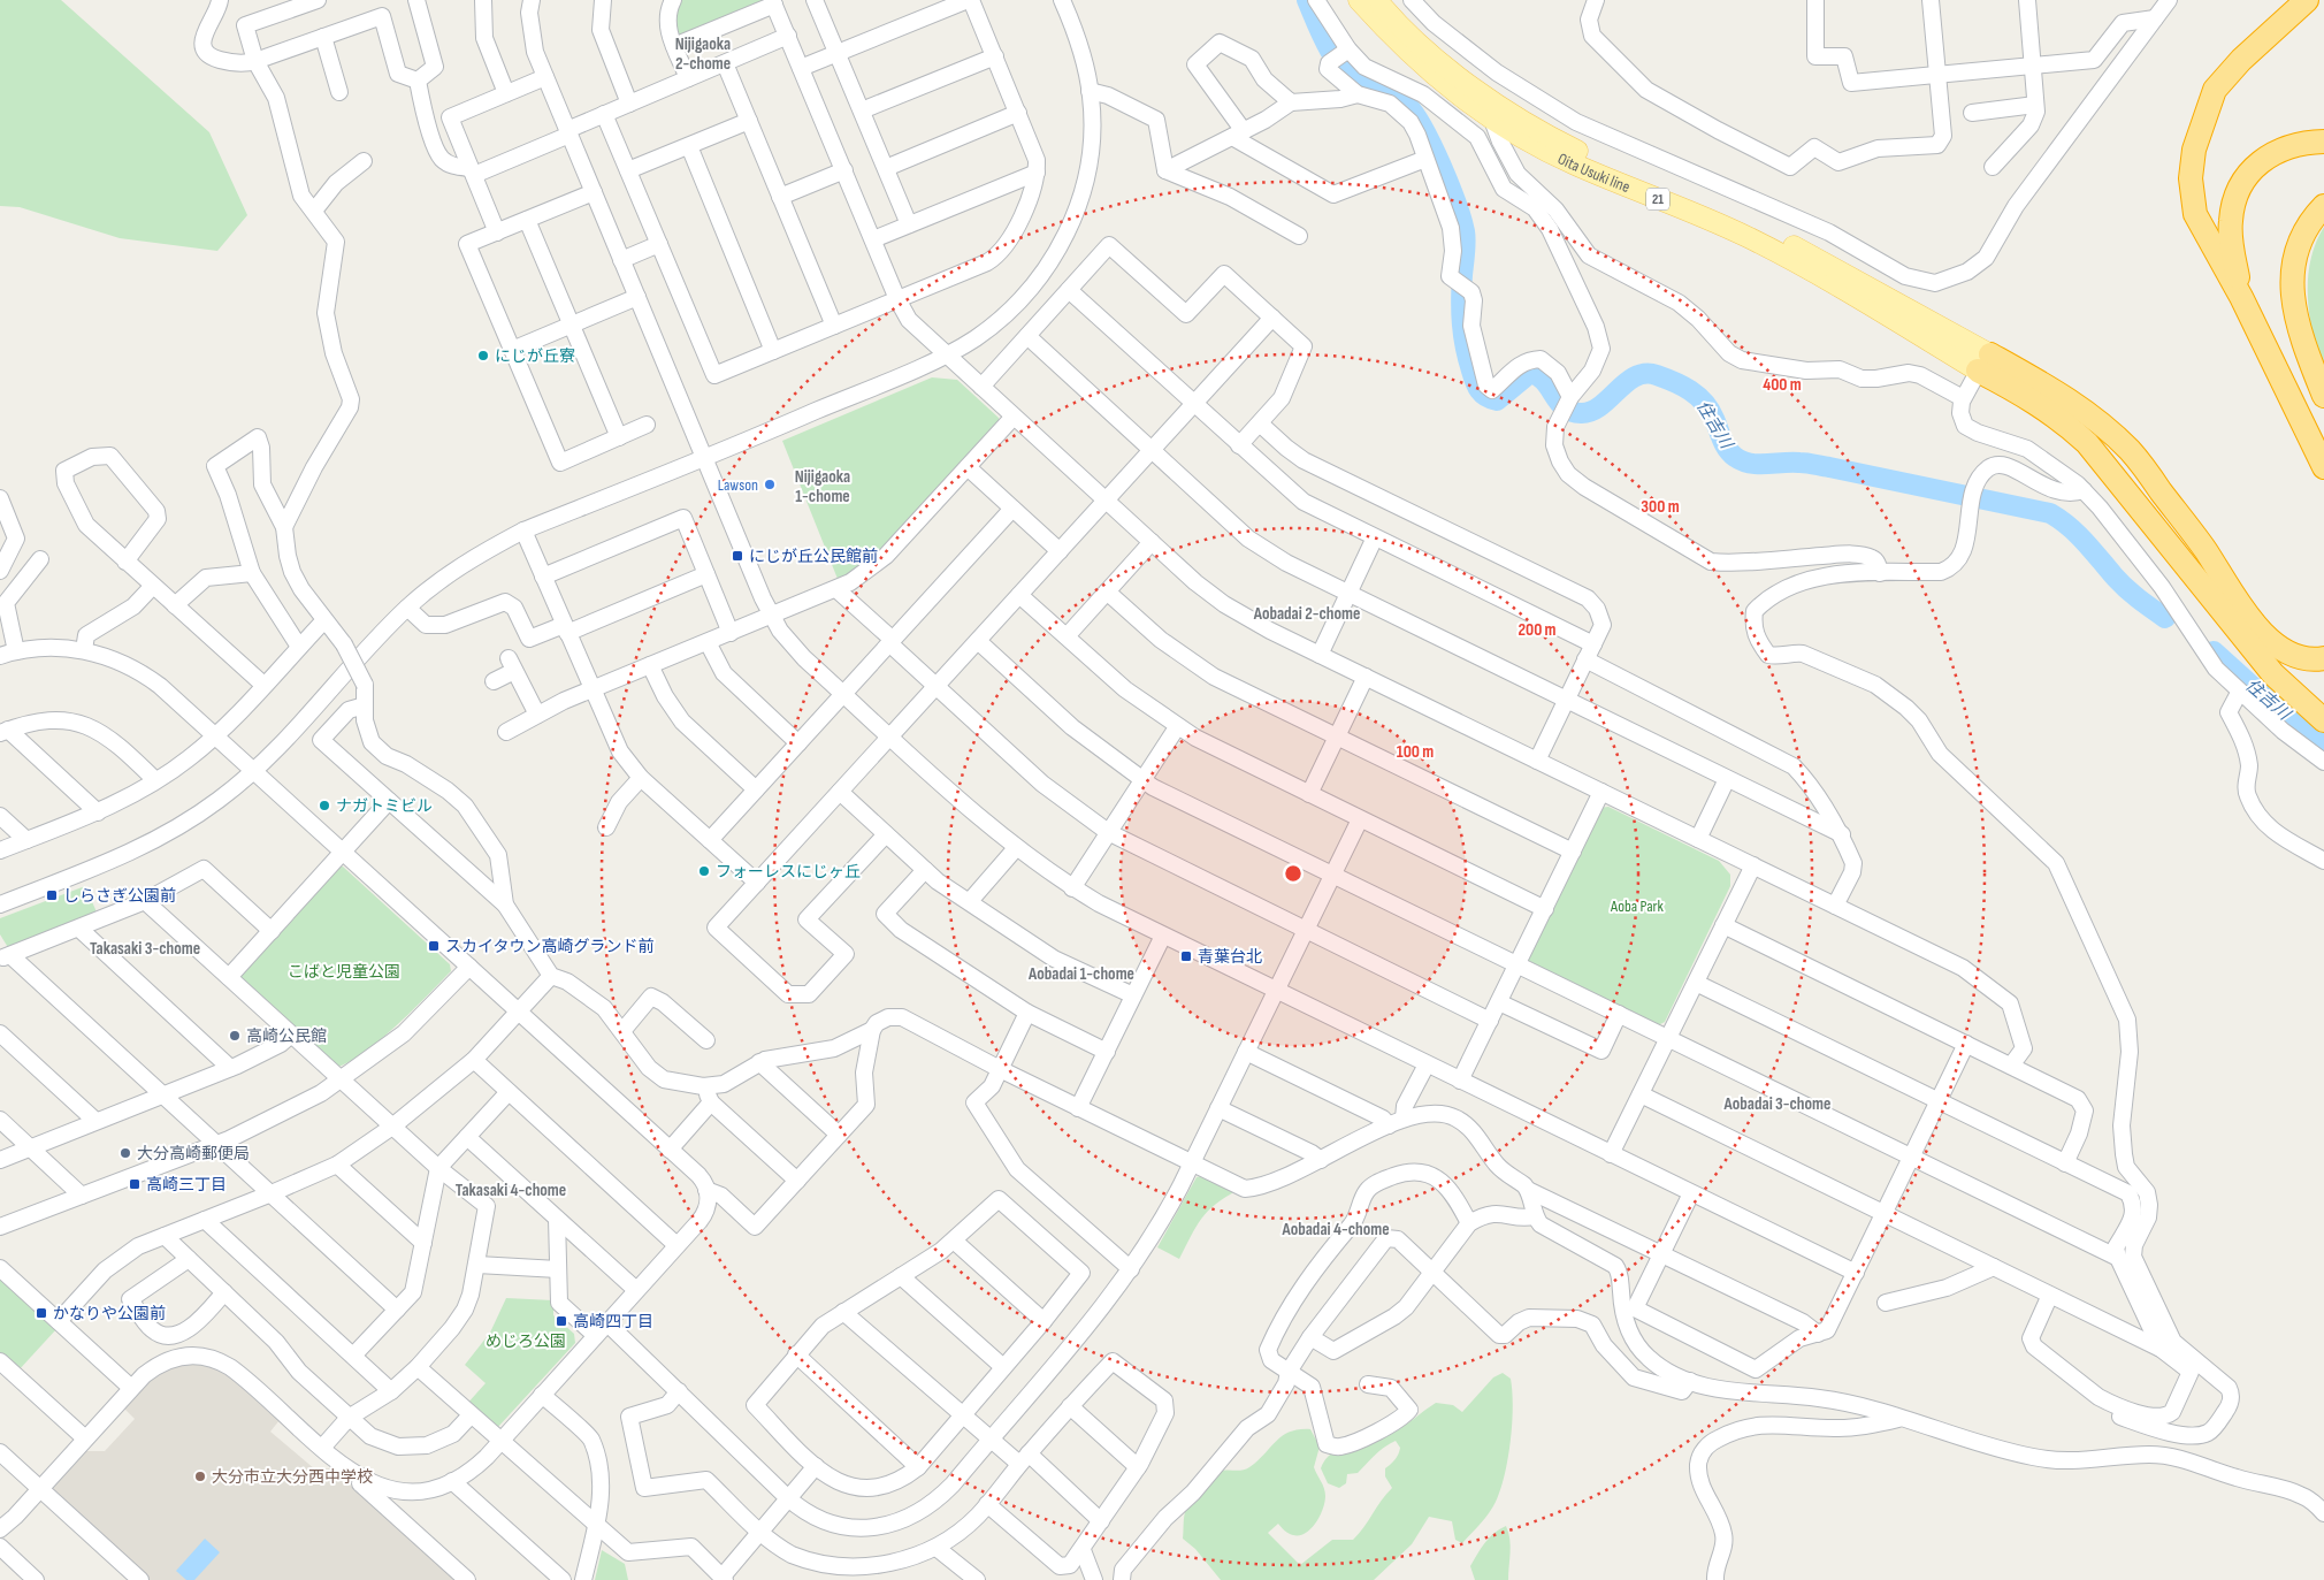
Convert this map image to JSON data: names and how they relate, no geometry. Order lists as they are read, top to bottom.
{
  "streets": {
    "main road": ["Oita Usuki line", "21"]
  },
  "districts": [
    "Nijigaoka 2-chome",
    "Nijigaoka 1-chome",
    "Aobadai 2-chome",
    "Takasaki 3-chome",
    "Aobadai 1-chome",
    "Aobadai 3-chome",
    "Takasaki 4-chome",
    "Aobadai 4-chome"
  ],
  "water": ["住吉川"],
  "parks": ["Aoba Park", "こばと児童公園", "めじろ公園"],
  "places": {
    "other": [
      "にじが丘寮",
      "Lawson",
      "ナガトミビル",
      "フォーレスにじヶ丘",
      "高崎公民館",
      "大分高崎郵便局",
      "大分市立大分西中学校"
    ],
    "transit": [
      "にじが丘公民館前",
      "しらさぎ公園前",
      "スカイタウン高崎グランド前",
      "青葉台北",
      "高崎三丁目",
      "かなりや公園前",
      "高崎四丁目"
    ]
  },
  "rings": [
    "400 m",
    "300 m",
    "200 m",
    "100 m"
  ]
}
